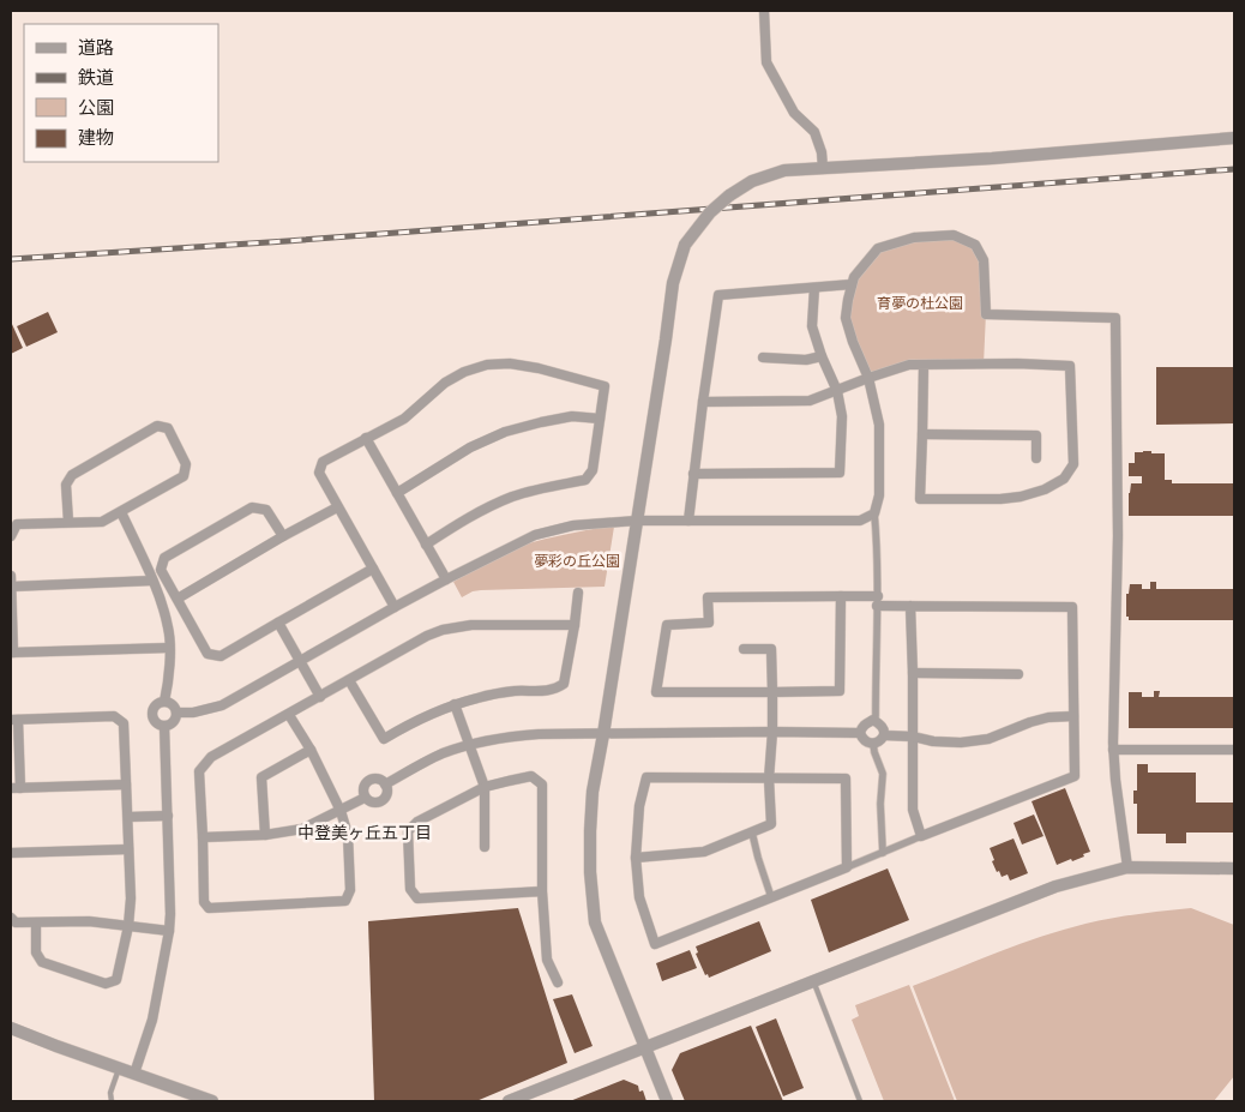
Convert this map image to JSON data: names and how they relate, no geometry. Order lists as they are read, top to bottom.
{
  "districts": ["中登美ヶ丘五丁目"],
  "parks": ["育夢の杜公園", "夢彩の丘公園"],
  "legend": [
    "道路",
    "鉄道",
    "公園",
    "建物"
  ]
}
